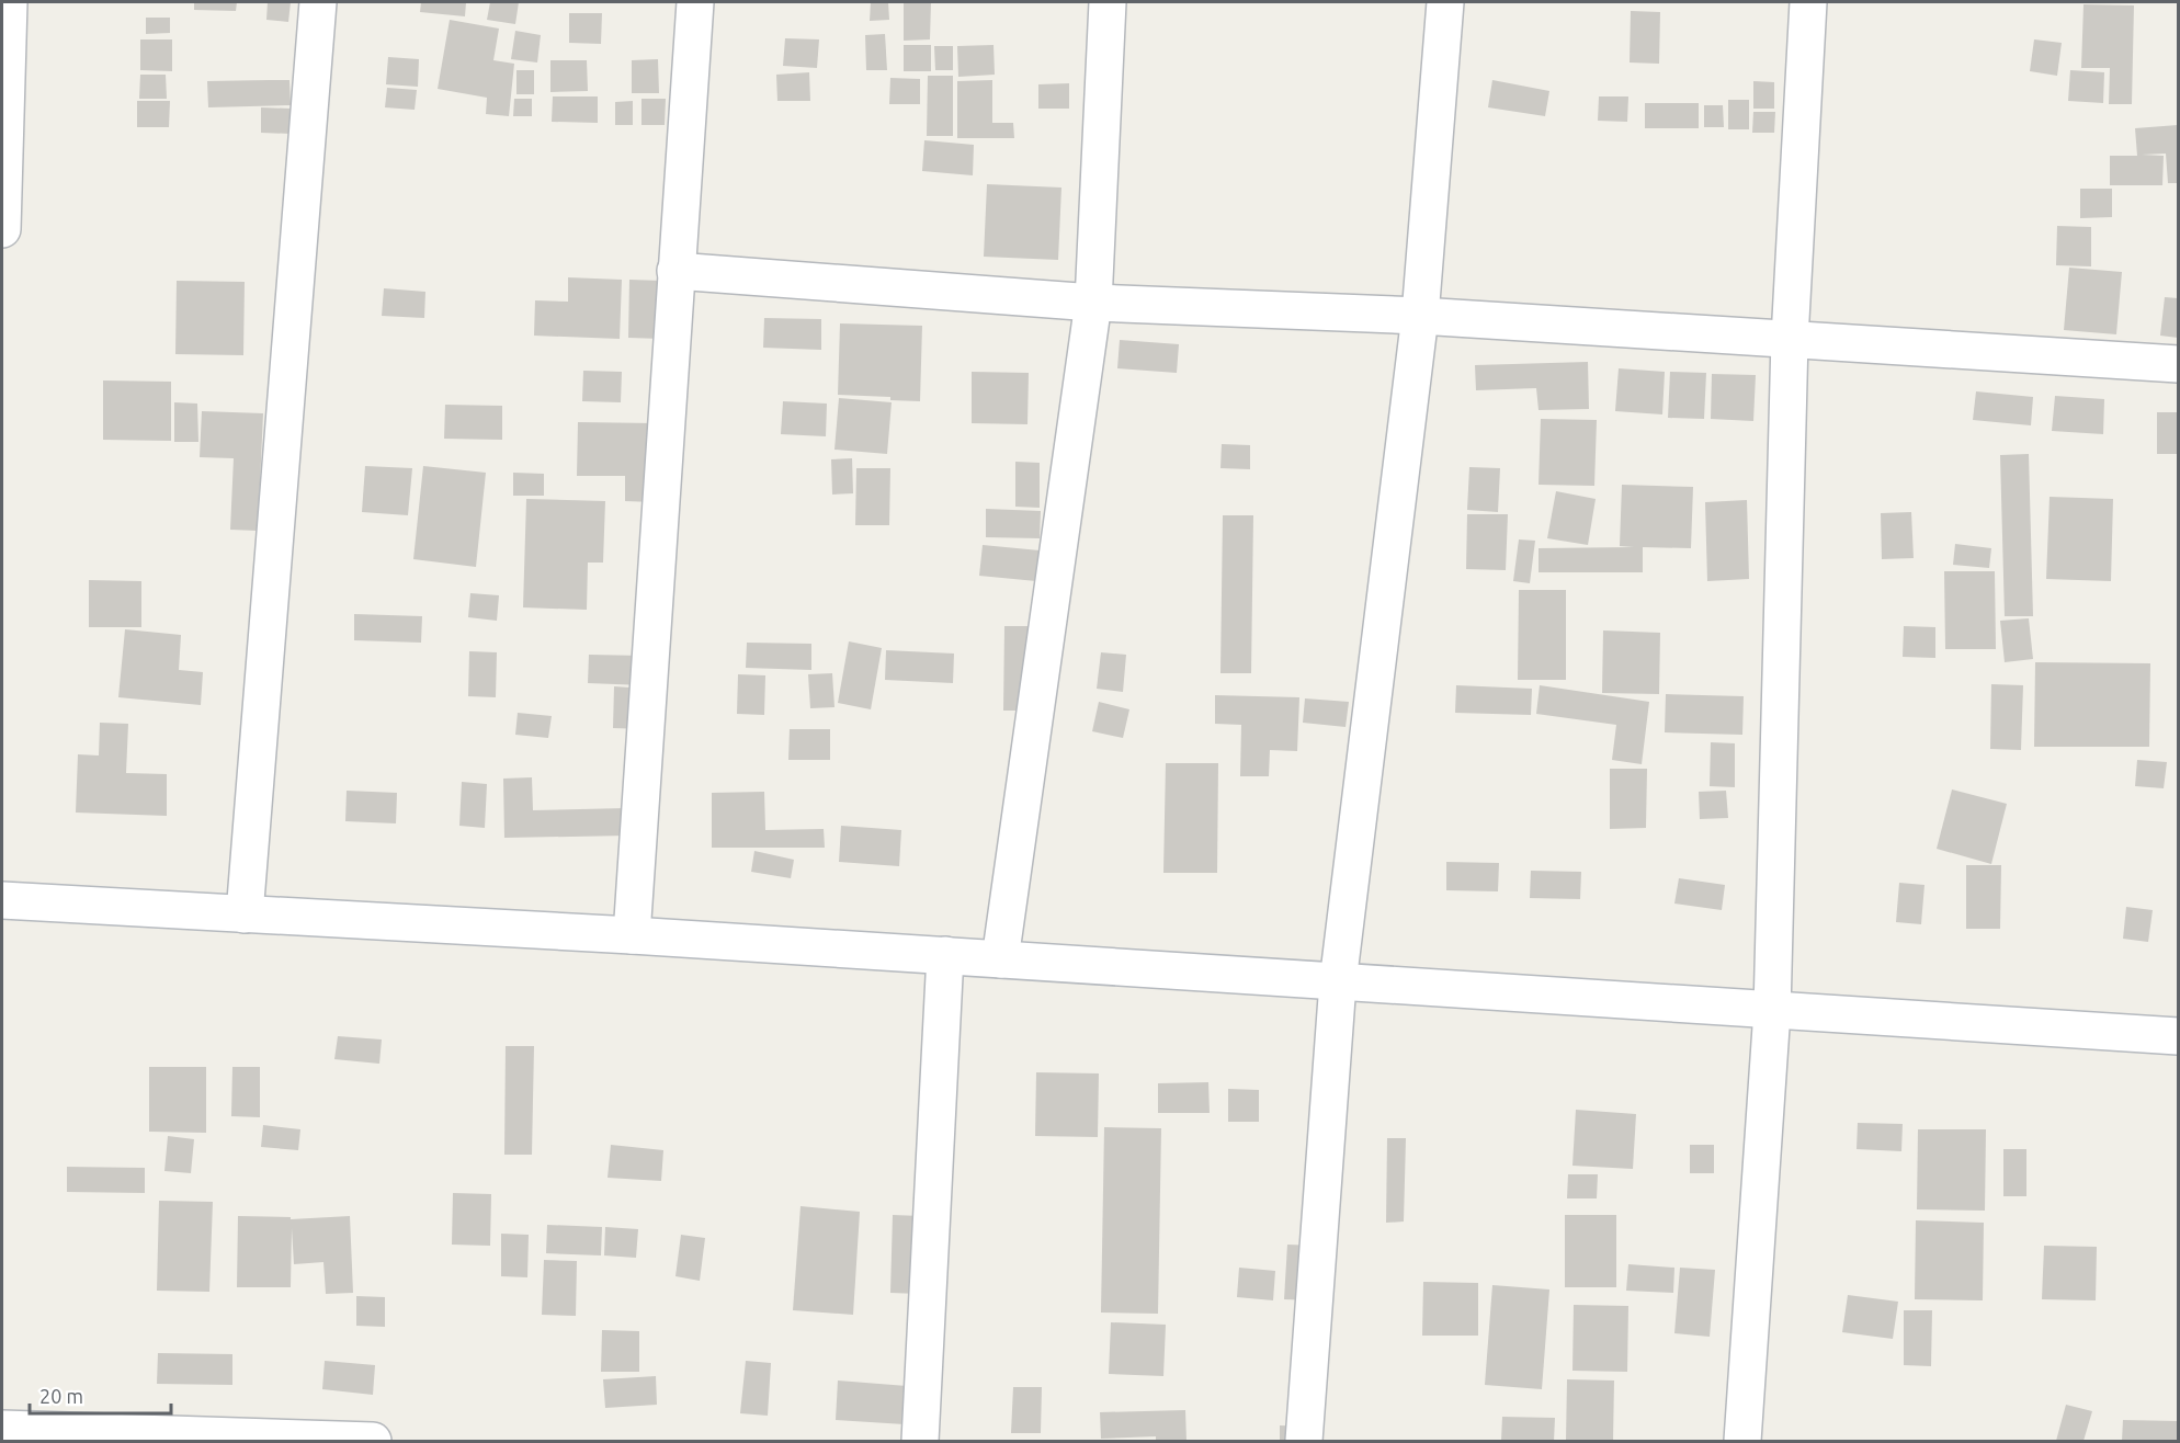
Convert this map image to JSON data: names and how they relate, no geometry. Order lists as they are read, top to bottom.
{
  "scale_bar": "20 m"
}
